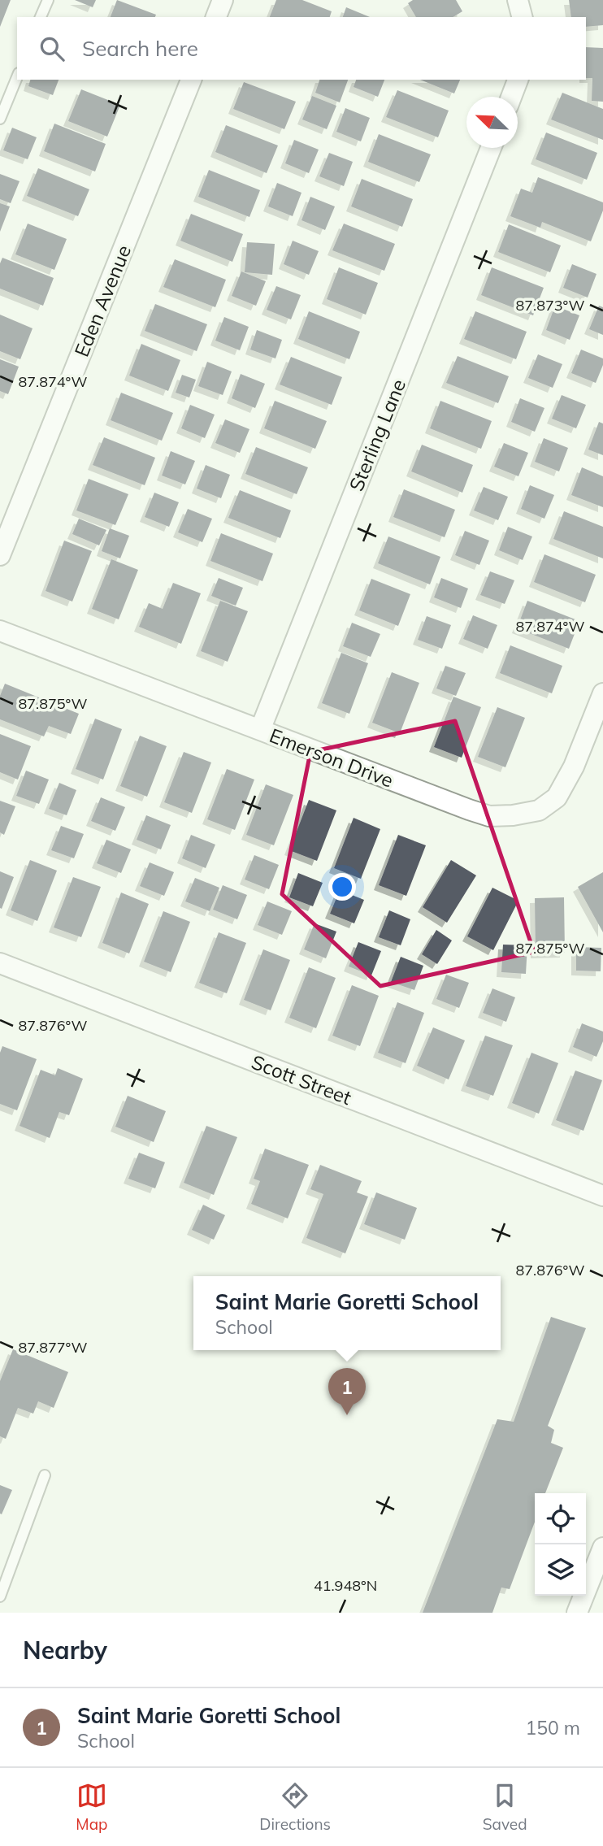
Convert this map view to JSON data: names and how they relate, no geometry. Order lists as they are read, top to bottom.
{
  "streets": {
    "street": [
      "Eden Avenue",
      "Sterling Lane",
      "Emerson Drive",
      "Scott Street"
    ]
  },
  "crossings": [
    ["Sterling Lane", "Emerson Drive"]
  ],
  "north": "top left",
  "page": {
    "search": "Search here",
    "popup": ["Saint Marie Goretti School", "School"],
    "pins": "1",
    "heading": "Nearby",
    "list": [
      {
        "mark": "1",
        "name": "Saint Marie Goretti School",
        "note": "School",
        "value": "150 m"
      }
    ],
    "nav": ["Map", "Directions", "Saved"]
  },
  "coordinates": [
    "87.873°W",
    "87.874°W",
    "87.875°W",
    "87.876°W",
    "87.877°W",
    "41.948°N"
  ]
}
